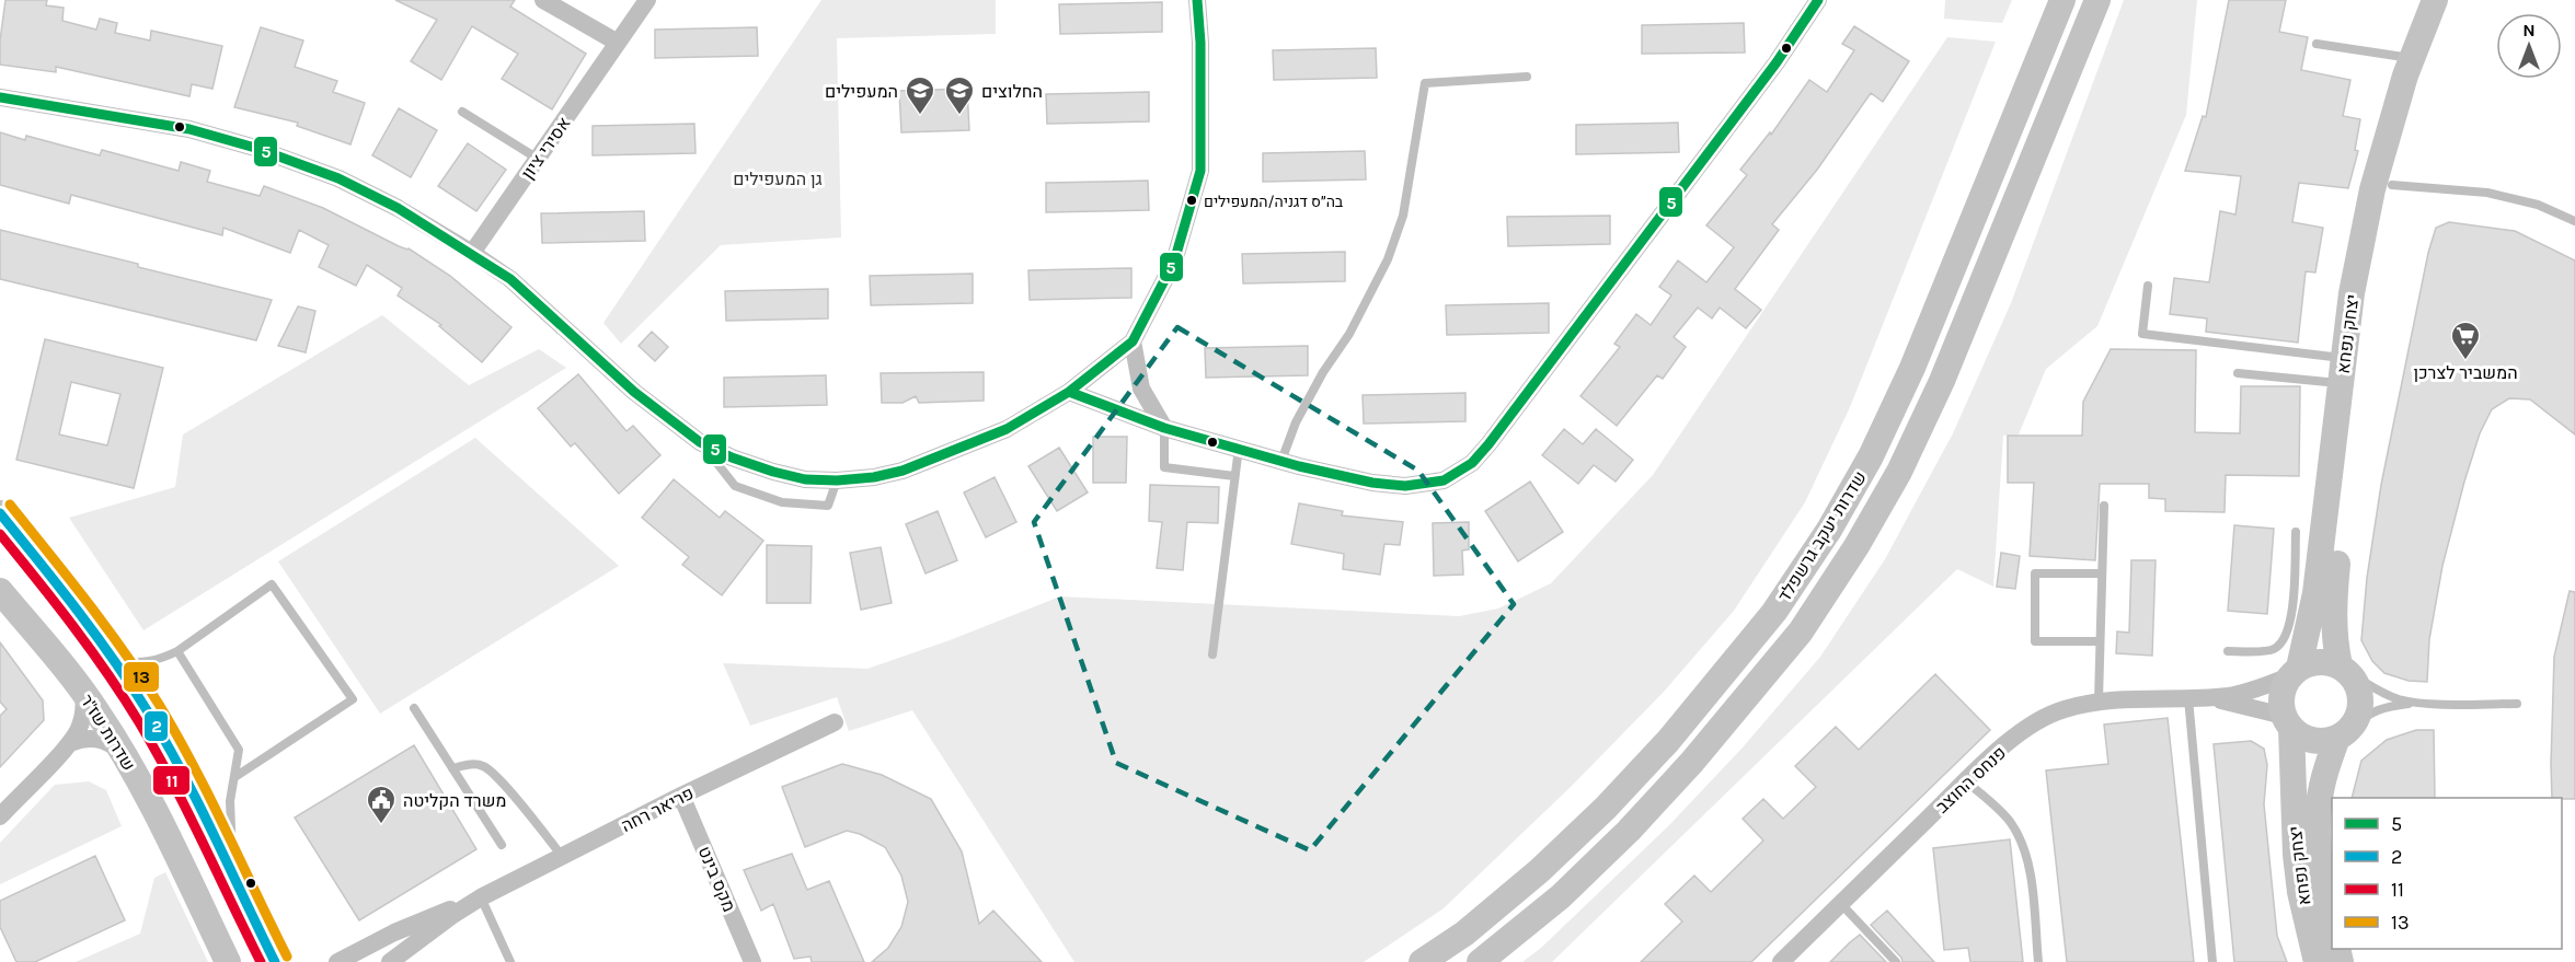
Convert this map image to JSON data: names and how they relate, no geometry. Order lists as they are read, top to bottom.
{
  "streets": {
    "main road": ["יצחק נפחא", "שדרות יעקב גרשפלד", "שדרות שז\"ר"],
    "street": [
      "אסירי ציון",
      "פנחס החוצב",
      "פריאר רחה",
      "מקס בינט"
    ]
  },
  "crossings": [
    ["יצחק נפחא", "פנחס החוצב"],
    ["פריאר רחה", "מקס בינט"]
  ],
  "parks": ["גן המעפילים"],
  "places": {
    "school or university": ["המעפילים", "החלוצים"],
    "other": ["בה״ס דגניה/המעפילים"],
    "supermarket": ["המשביר לצרכן"],
    "public building": ["משרד הקליטה"]
  },
  "lines": [
    "transit line 5",
    "transit line 13",
    "transit line 2",
    "transit line 11"
  ],
  "legend": [
    "5",
    "2",
    "11",
    "13"
  ],
  "north": "top"
}
